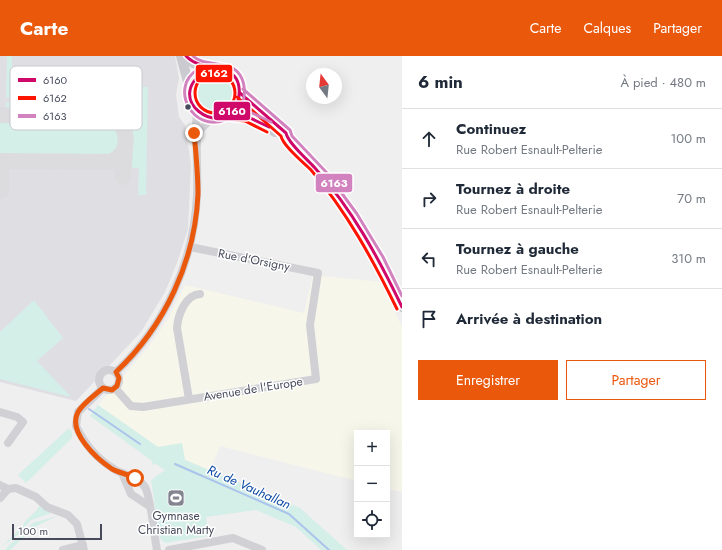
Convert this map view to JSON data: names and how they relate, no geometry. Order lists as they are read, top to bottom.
{
  "streets": {
    "street": ["Rue d'Orsigny", "Avenue de l'Europe"]
  },
  "crossings": [
    ["Rue d'Orsigny", "Avenue de l'Europe"]
  ],
  "water": ["Ru de Vauhallan"],
  "places": {
    "sports": ["Gymnase Christian Marty"]
  },
  "lines": ["transit line 6160", "transit line 6163", "transit line 6162"],
  "legend": ["6160", "6162", "6163"],
  "scale_bar": "100 m",
  "north": "top",
  "page": {
    "header": "Carte",
    "nav": ["Carte", "Calques", "Partager"],
    "heading": ["6 min", "À pied · 480 m"],
    "list": [
      ["Continuez", "Rue Robert Esnault-Pelterie", "100 m"],
      ["Tournez à droite", "Rue Robert Esnault-Pelterie", "70 m"],
      ["Tournez à gauche", "Rue Robert Esnault-Pelterie", "310 m"],
      "Arrivée à destination"
    ],
    "buttons": ["Enregistrer", "Partager"],
    "map_buttons": ["+", "−"],
    "scale": "100 m"
  }
}
